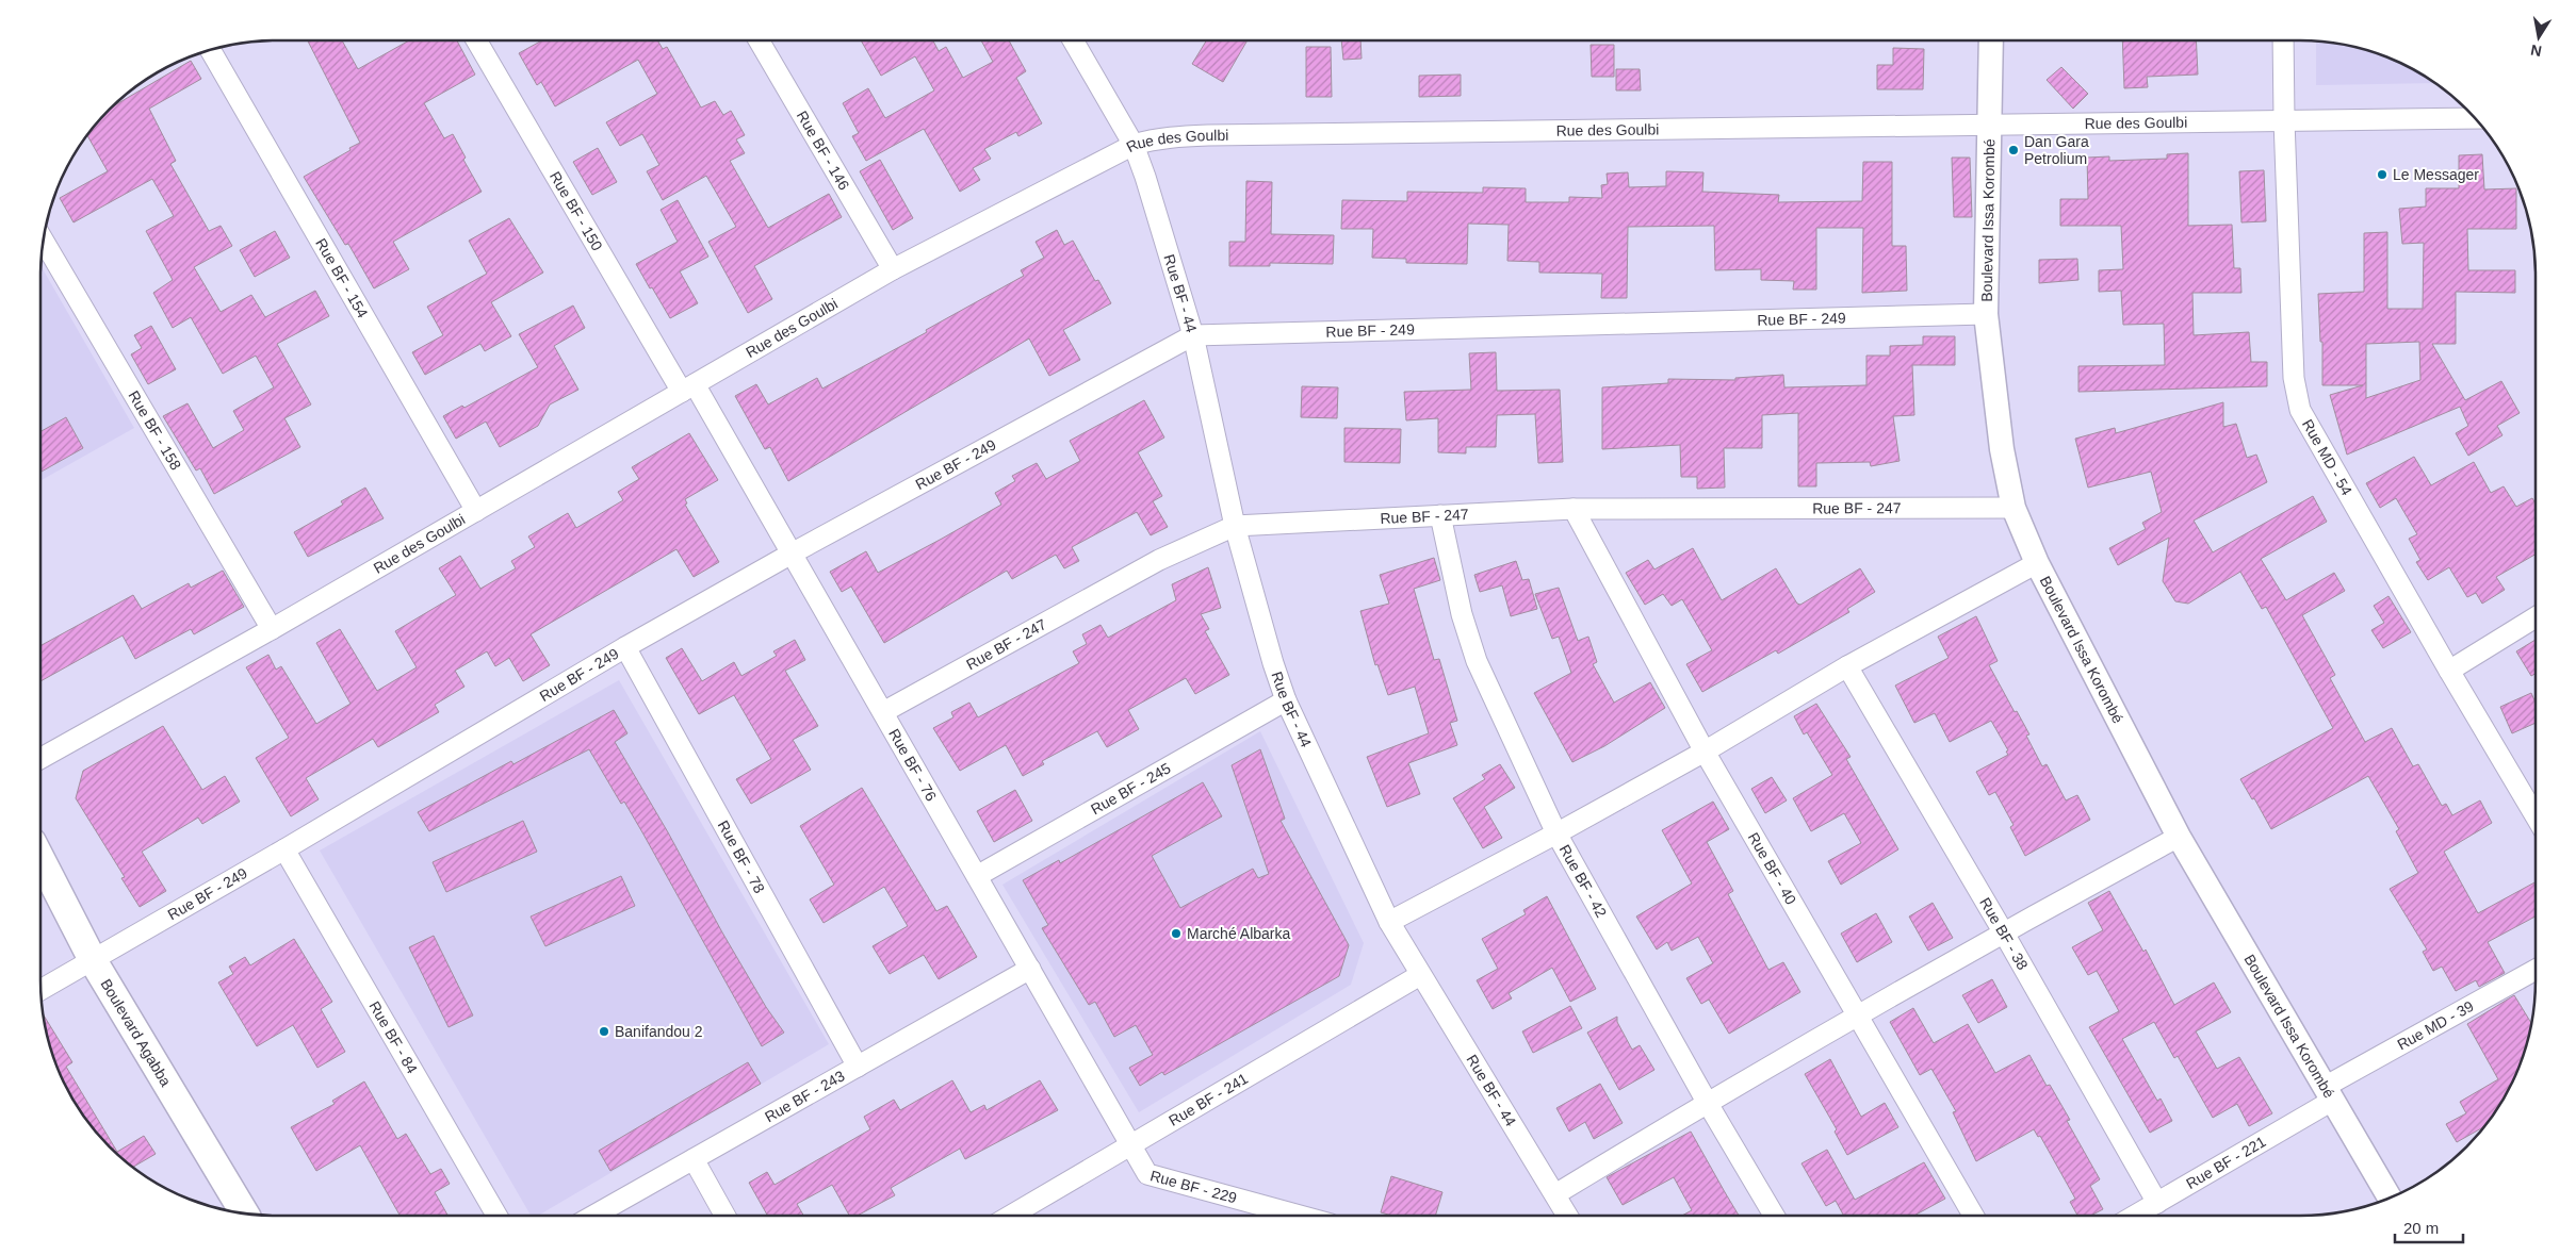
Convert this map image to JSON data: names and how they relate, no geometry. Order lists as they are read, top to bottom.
{
  "streets": {
    "main road": ["Boulevard Agabba"],
    "street": [
      "Rue des Goulbi",
      "Rue BF - 146",
      "Rue BF - 150",
      "Boulevard Issa Korombé",
      "Rue BF - 154",
      "Rue BF - 44",
      "Rue BF - 249",
      "Rue BF - 158",
      "Rue MD - 54",
      "Rue BF - 247",
      "Rue BF - 76",
      "Rue BF - 245",
      "Rue BF - 78",
      "Rue BF - 40",
      "Rue BF - 42",
      "Rue BF - 38",
      "Rue MD - 39",
      "Rue BF - 84",
      "Rue BF - 243",
      "Rue BF - 241",
      "Rue BF - 221",
      "Rue BF - 229"
    ]
  },
  "crossings": [
    ["Rue des Goulbi", "Rue BF - 146"],
    ["Rue des Goulbi", "Rue BF - 150"],
    ["Rue des Goulbi", "Boulevard Issa Korombé"],
    ["Rue des Goulbi", "Rue BF - 154"],
    ["Rue des Goulbi", "Rue BF - 44"],
    ["Rue des Goulbi", "Rue BF - 158"],
    ["Rue des Goulbi", "Rue MD - 54"],
    ["Rue des Goulbi", "Rue BF - 76"],
    ["Rue BF - 150", "Rue BF - 76"],
    ["Boulevard Issa Korombé", "Rue BF - 249"],
    ["Boulevard Issa Korombé", "Rue BF - 247"],
    ["Boulevard Issa Korombé", "Rue MD - 39"],
    ["Boulevard Issa Korombé", "Rue BF - 221"],
    ["Rue BF - 44", "Rue BF - 249"],
    ["Rue BF - 44", "Rue BF - 247"],
    ["Rue BF - 44", "Rue BF - 245"],
    ["Rue BF - 44", "Rue BF - 241"],
    ["Rue BF - 249", "Rue BF - 76"],
    ["Rue BF - 249", "Rue BF - 78"],
    ["Rue BF - 249", "Boulevard Agabba"],
    ["Rue BF - 249", "Rue BF - 84"],
    ["Rue BF - 247", "Rue BF - 76"],
    ["Rue BF - 247", "Rue BF - 40"],
    ["Rue BF - 247", "Rue BF - 42"],
    ["Rue BF - 76", "Rue BF - 245"],
    ["Rue BF - 76", "Rue BF - 243"],
    ["Rue BF - 76", "Rue BF - 241"],
    ["Rue BF - 76", "Rue BF - 229"],
    ["Rue BF - 78", "Rue BF - 243"],
    ["Rue BF - 38", "Rue BF - 221"],
    ["Rue MD - 39", "Rue BF - 221"],
    ["Rue BF - 241", "Rue BF - 229"]
  ],
  "places": [
    "Dan Gara Petrolium",
    "Le Messager",
    "Marché Albarka",
    "Banifandou 2"
  ],
  "scale_bar": "20 m",
  "north": "bottom"
}
